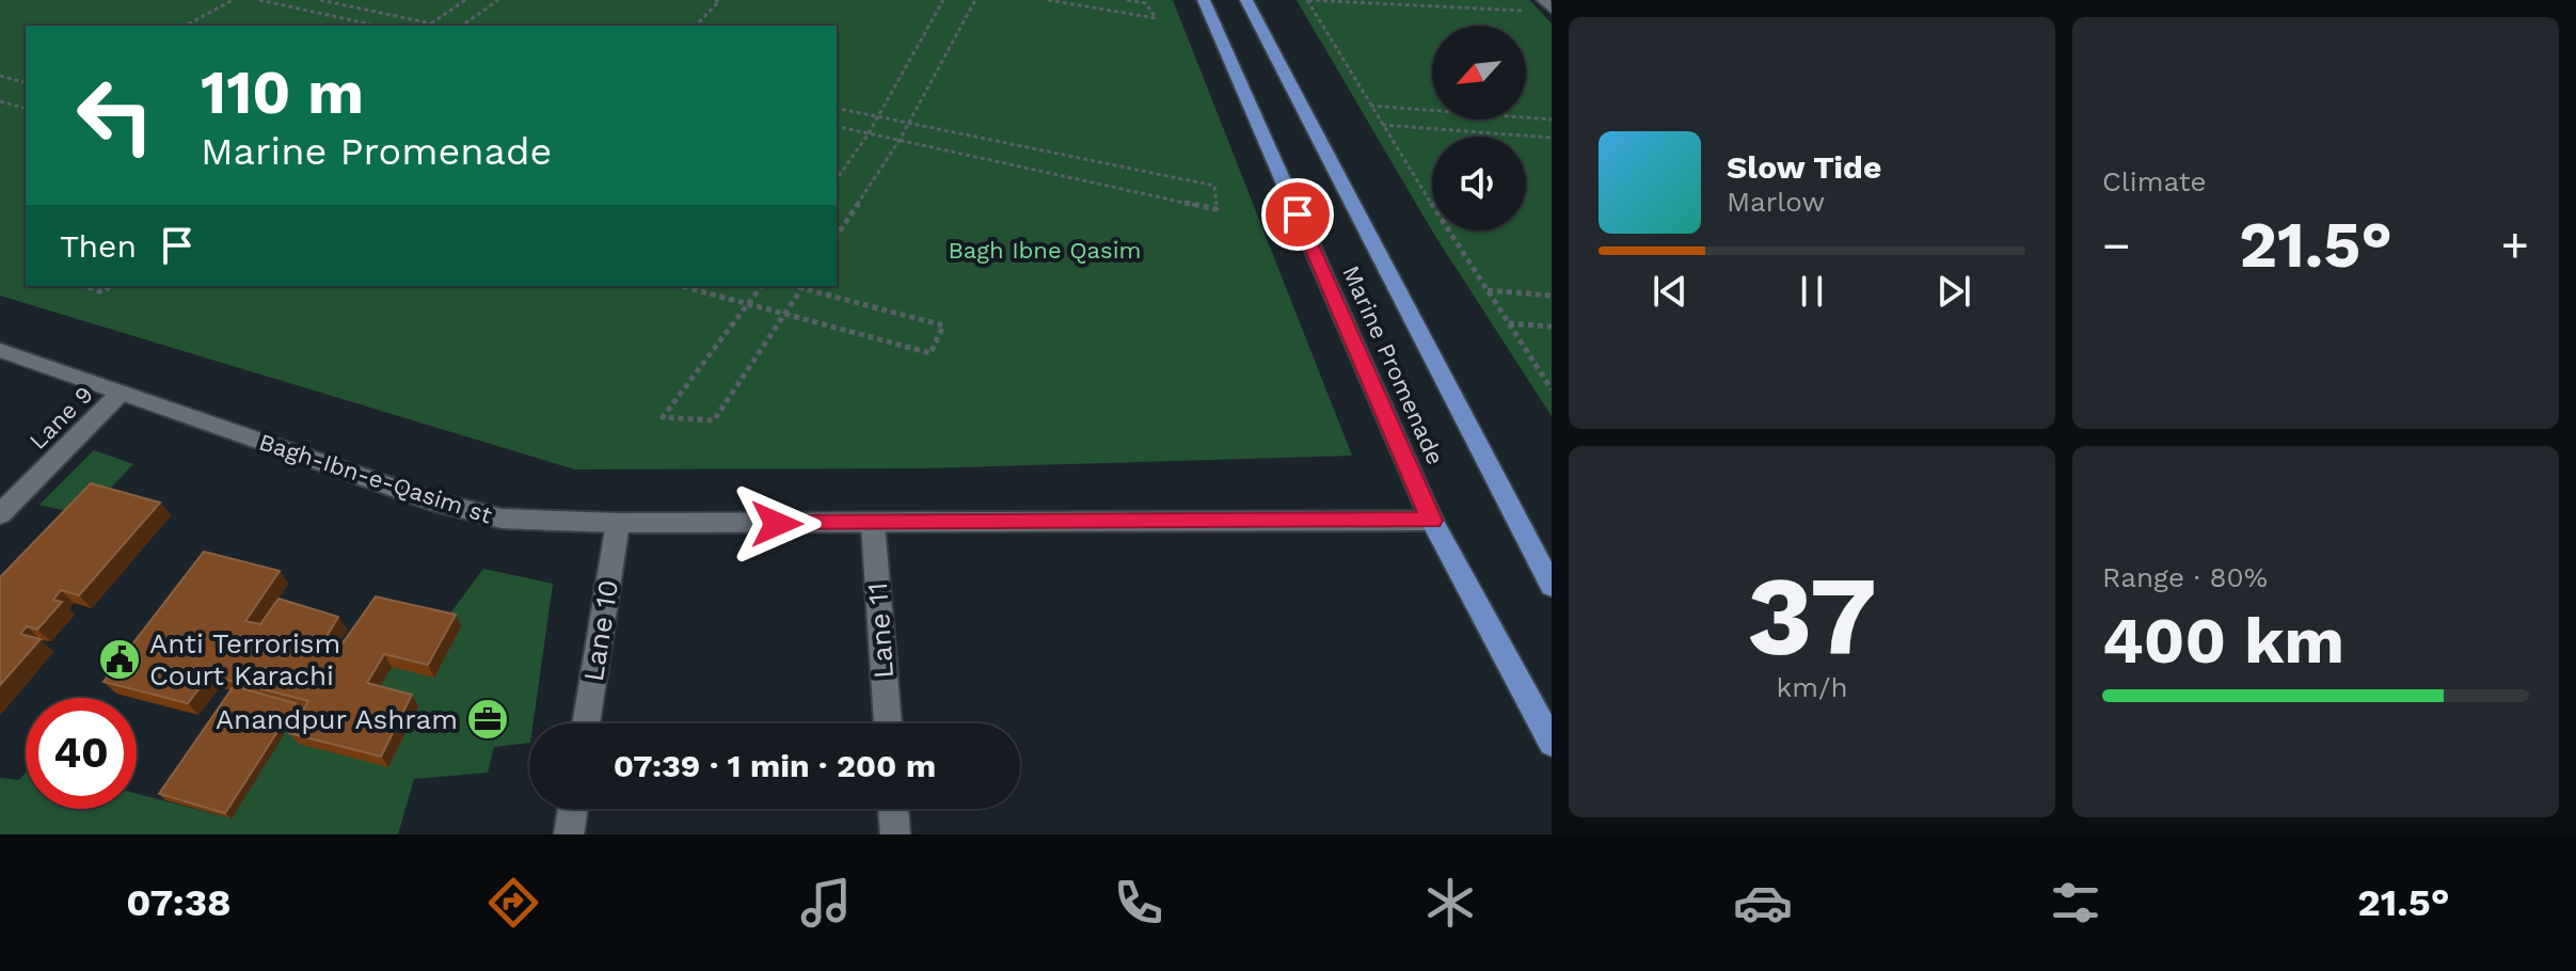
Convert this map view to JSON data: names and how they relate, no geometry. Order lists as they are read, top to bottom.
{
  "streets": {
    "main road": ["Marine Promenade"],
    "street": [
      "Lane 9",
      "Bagh-Ibn-e-Qasim st",
      "Lane 10",
      "Lane 11"
    ]
  },
  "crossings": [
    ["Marine Promenade", "Bagh-Ibn-e-Qasim st"],
    ["Lane 9", "Bagh-Ibn-e-Qasim st"],
    ["Bagh-Ibn-e-Qasim st", "Lane 10"],
    ["Bagh-Ibn-e-Qasim st", "Lane 11"]
  ],
  "parks": ["Bagh Ibne Qasim"],
  "places": {
    "public building": ["Anti Terrorism Court Karachi"],
    "office": ["Anandpur Ashram"]
  },
  "north": "bottom left",
  "page": {
    "tile": [
      "Climate",
      ["37", "km/h"],
      ["Range · 80%", "400 km"]
    ],
    "turn": ["110 m", "Marine Promenade"],
    "song": ["Slow Tide", "Marlow"],
    "then": "Then",
    "heat": ["−", "21.5°", "+"],
    "limit": "40",
    "trip": "07:39 · 1 min · 200 m",
    "tabs": ["07:38", "21.5°"]
  }
}
